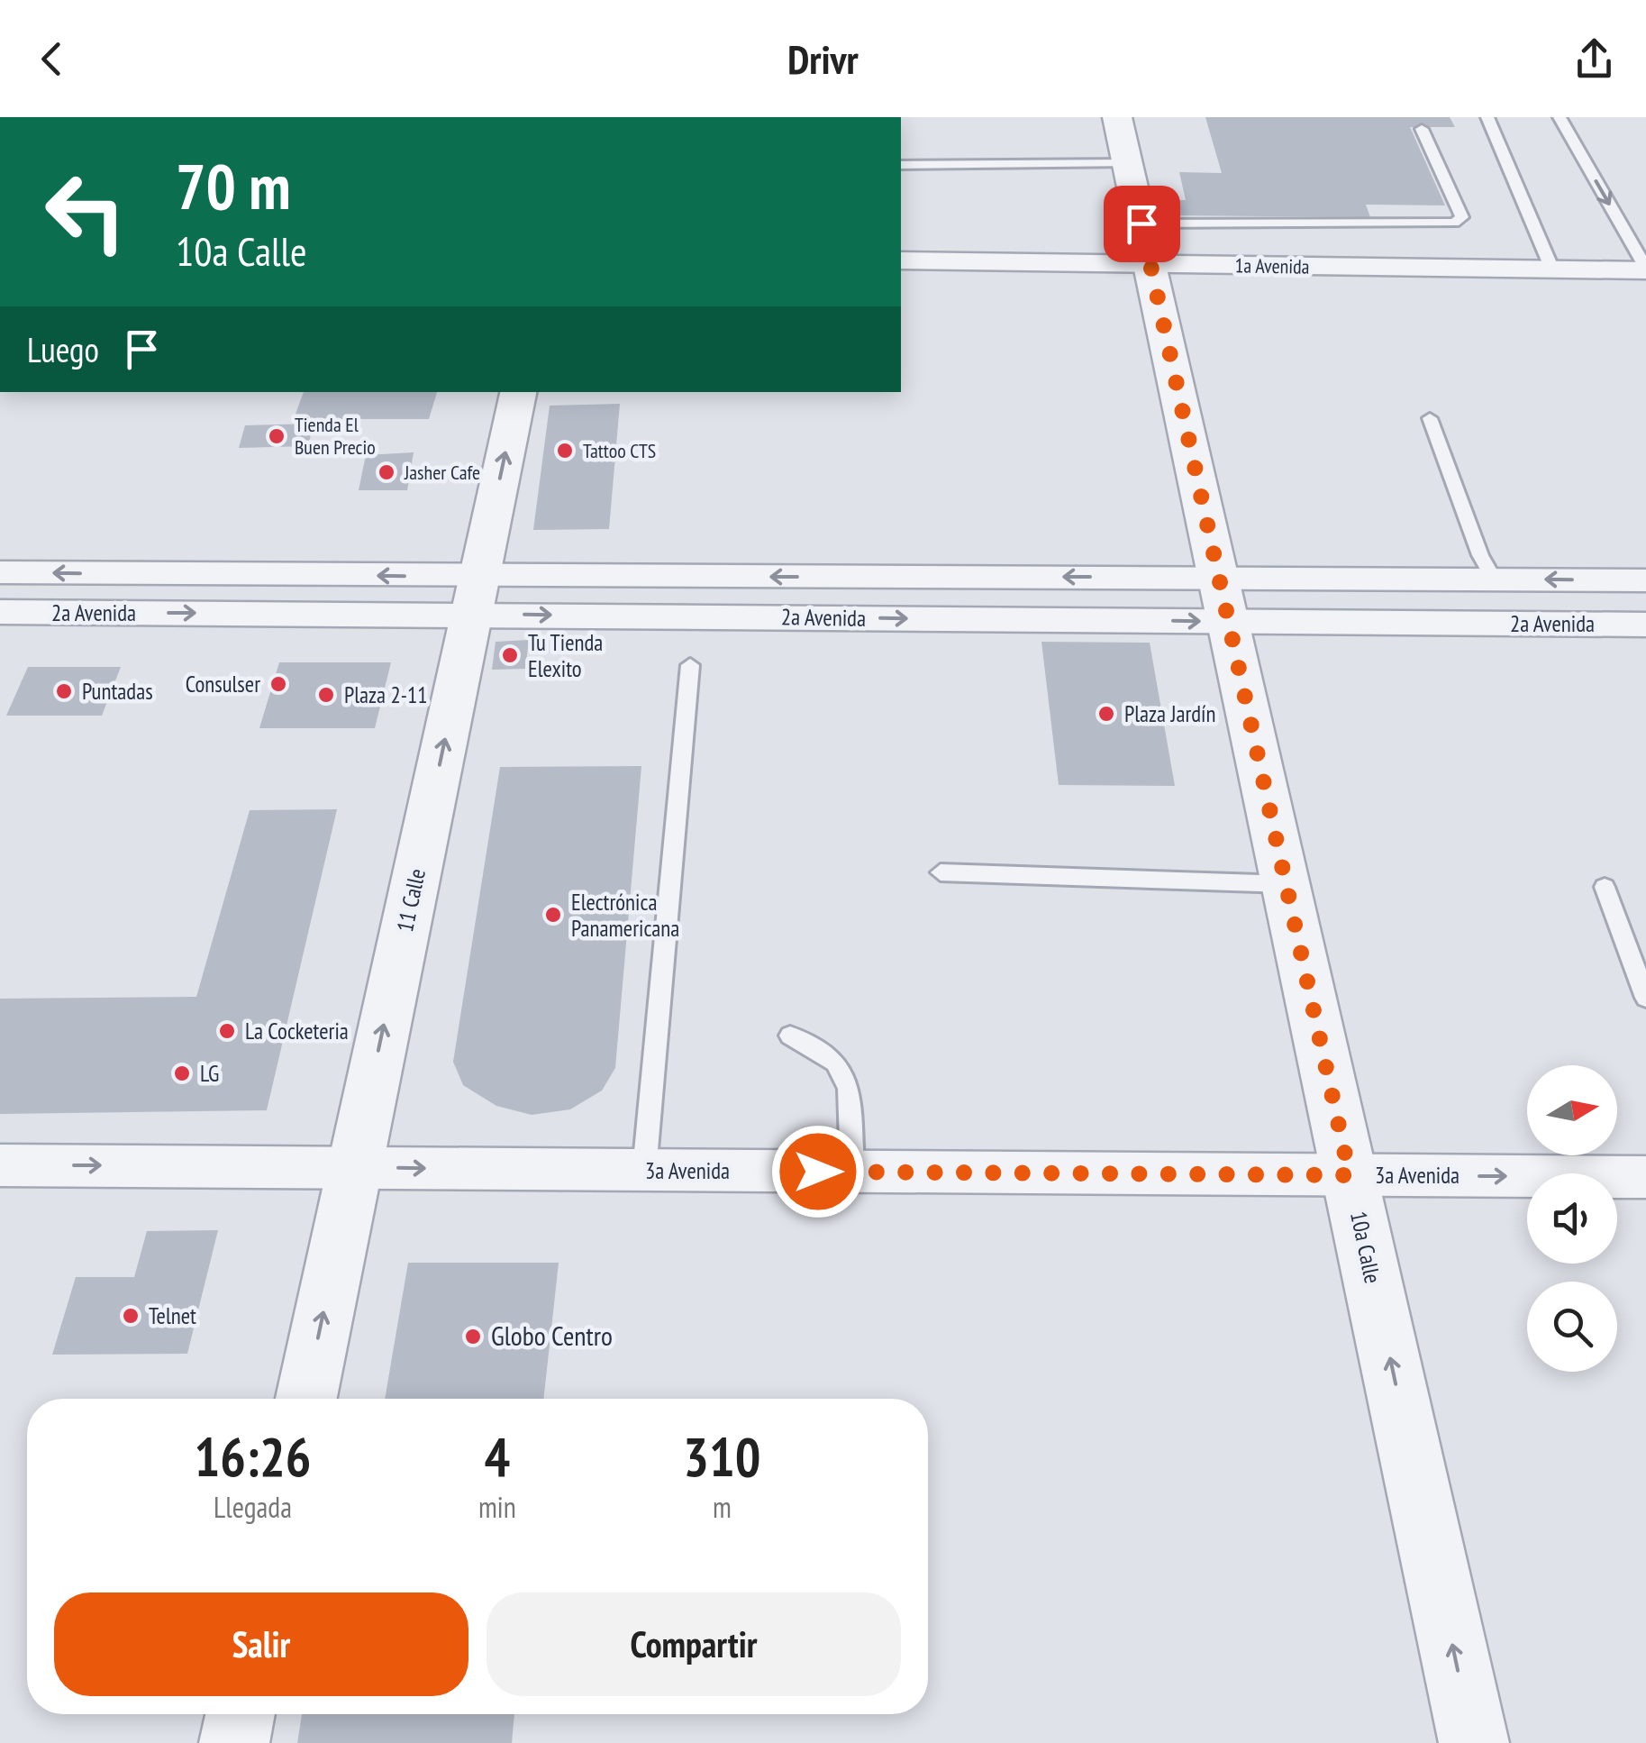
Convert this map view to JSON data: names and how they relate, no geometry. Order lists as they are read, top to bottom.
{
  "streets": {
    "street": [
      "1a Avenida",
      "2a Avenida",
      "11 Calle",
      "3a Avenida",
      "10a Calle"
    ]
  },
  "crossings": [
    ["1a Avenida", "10a Calle"],
    ["2a Avenida", "11 Calle"],
    ["2a Avenida", "10a Calle"],
    ["11 Calle", "3a Avenida"],
    ["3a Avenida", "10a Calle"]
  ],
  "one_way": ["11 Calle", "3a Avenida", "10a Calle"],
  "places": [
    "Tienda El Buen Precio",
    "Tattoo CTS",
    "Jasher Cafe",
    "Tu Tienda Elexito",
    "Consulser",
    "Puntadas",
    "Plaza 2-11",
    "Plaza Jardín",
    "Electrónica Panamericana",
    "La Cocketeria",
    "LG",
    "Telnet",
    "Globo Centro"
  ],
  "north": "right",
  "page": {
    "header": "Drivr",
    "turn": ["70 m", "10a Calle"],
    "then": "Luego",
    "eta": [
      "16:26",
      "Llegada",
      "4",
      "min",
      "310",
      "m"
    ],
    "buttons": ["Salir", "Compartir"]
  }
}
